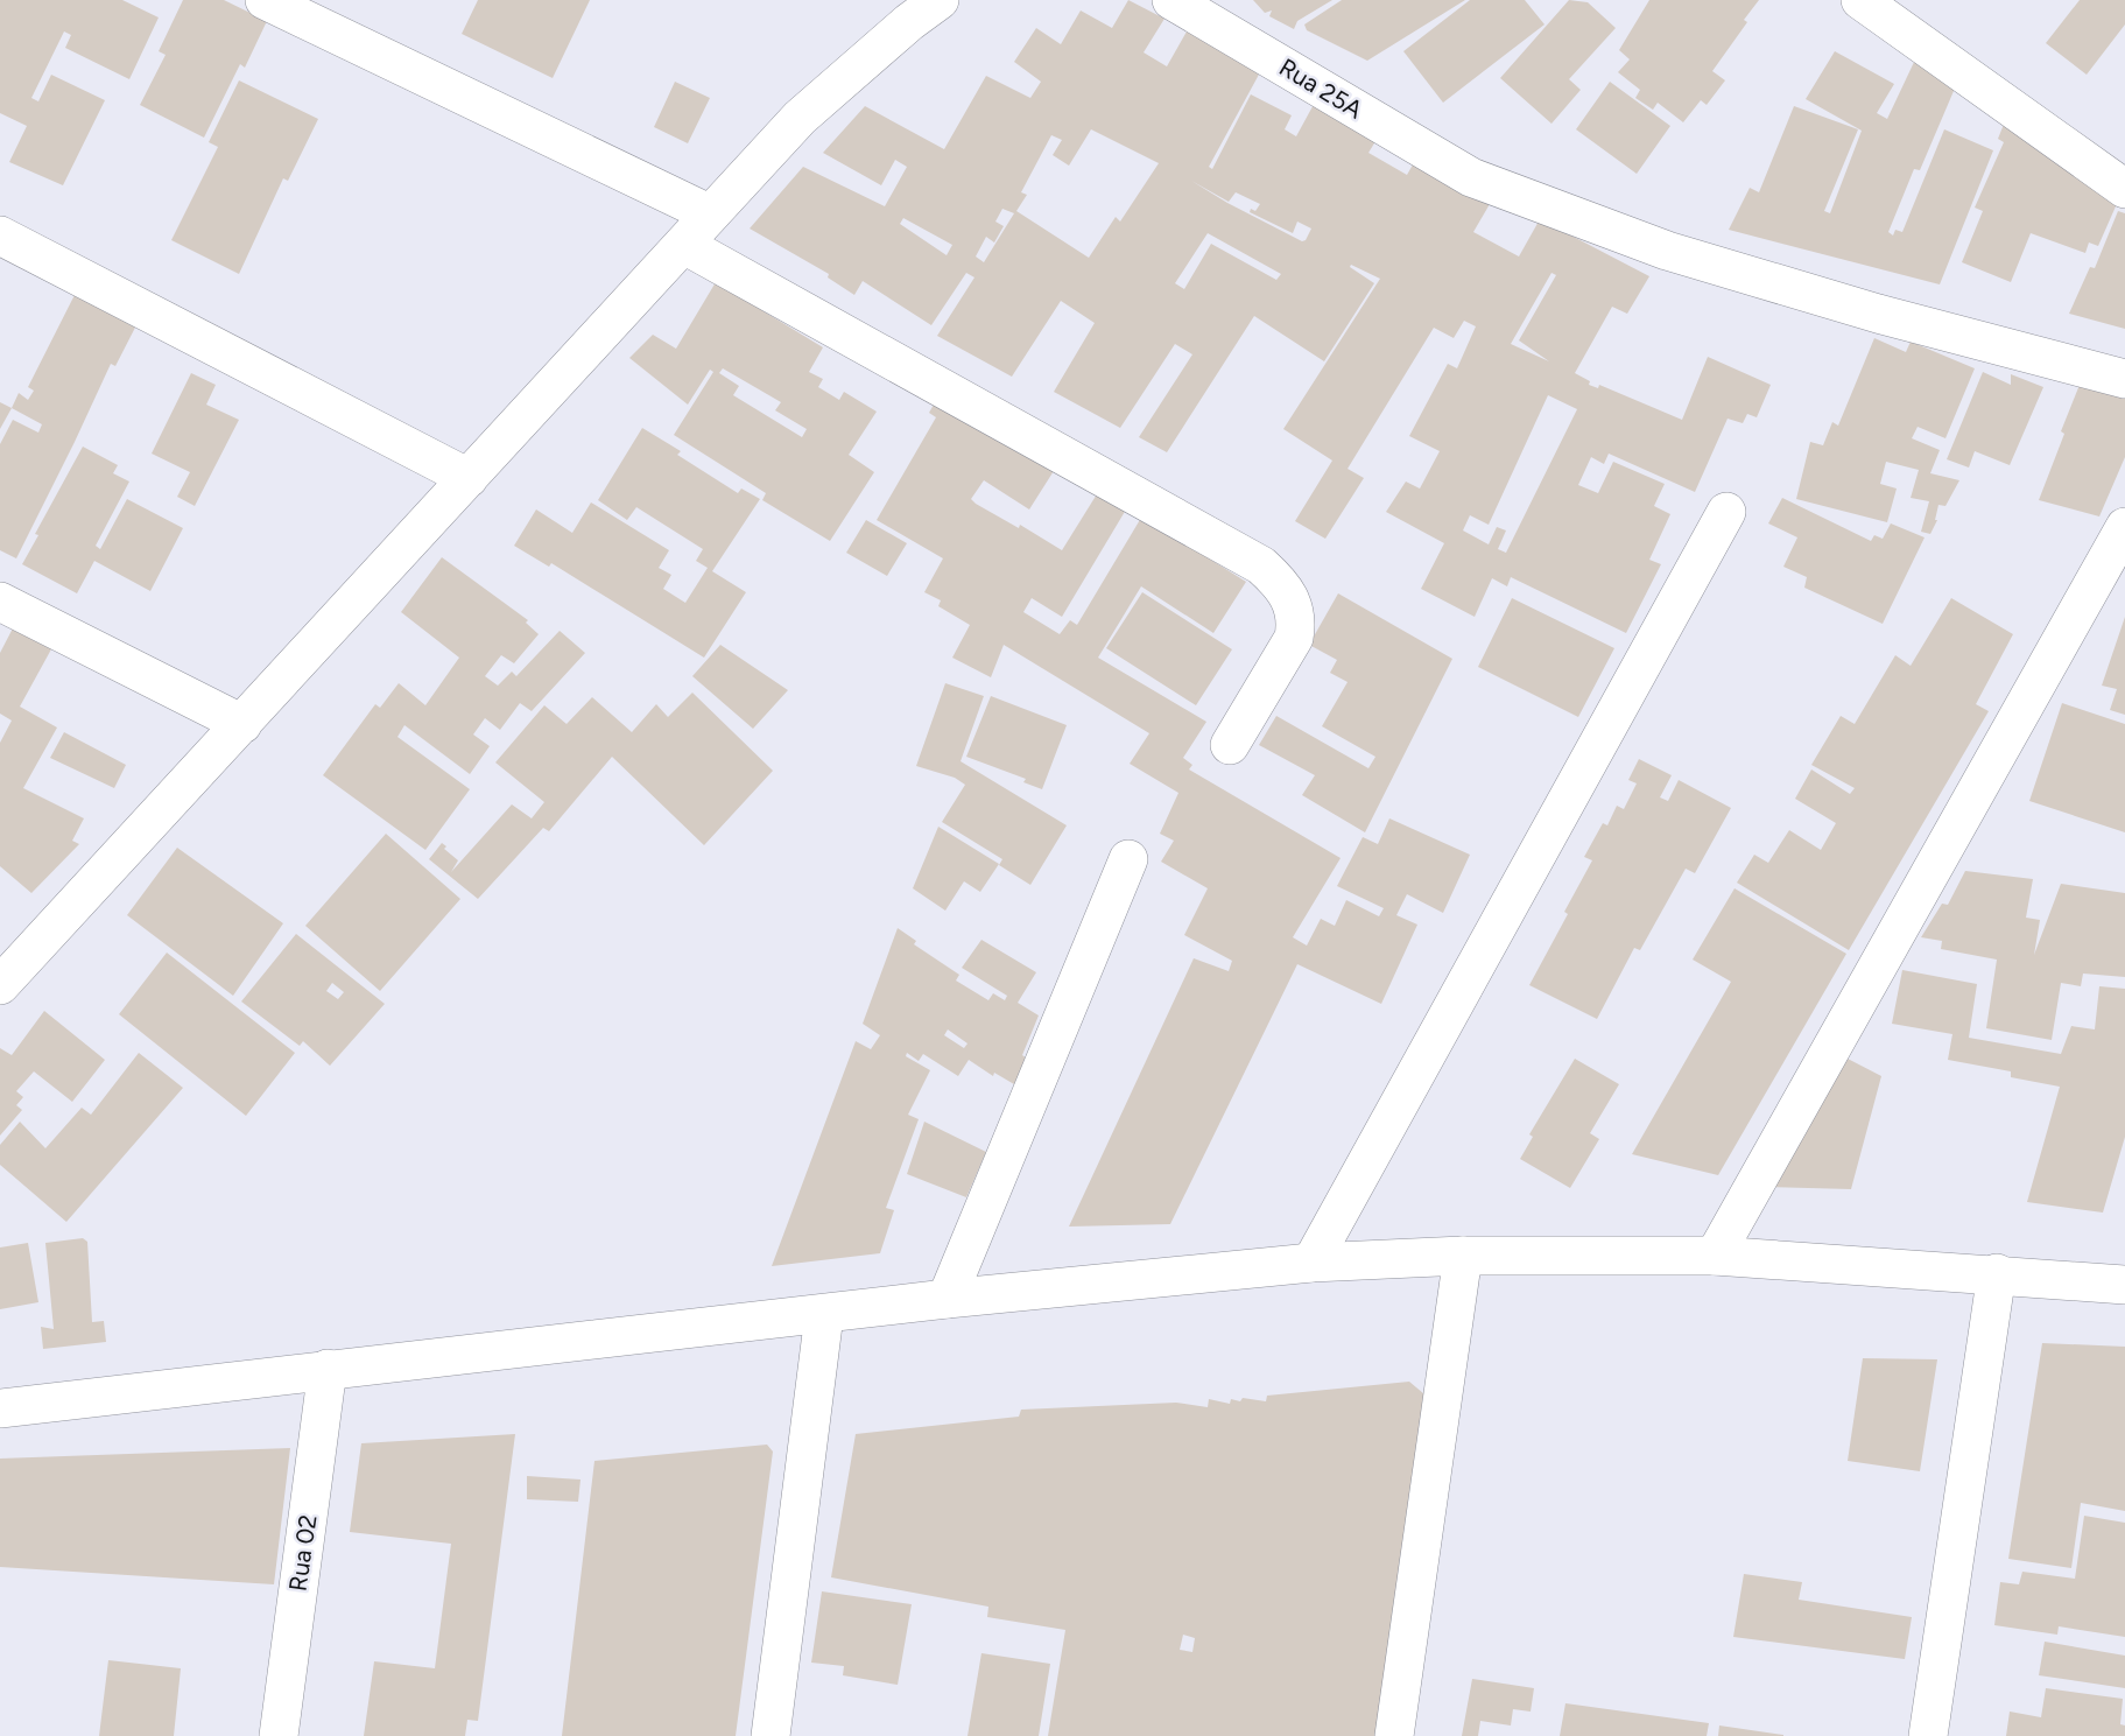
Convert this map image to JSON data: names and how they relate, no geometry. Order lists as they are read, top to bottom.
{
  "streets": {
    "street": ["Rua 25A", "Rua 02"]
  }
}
